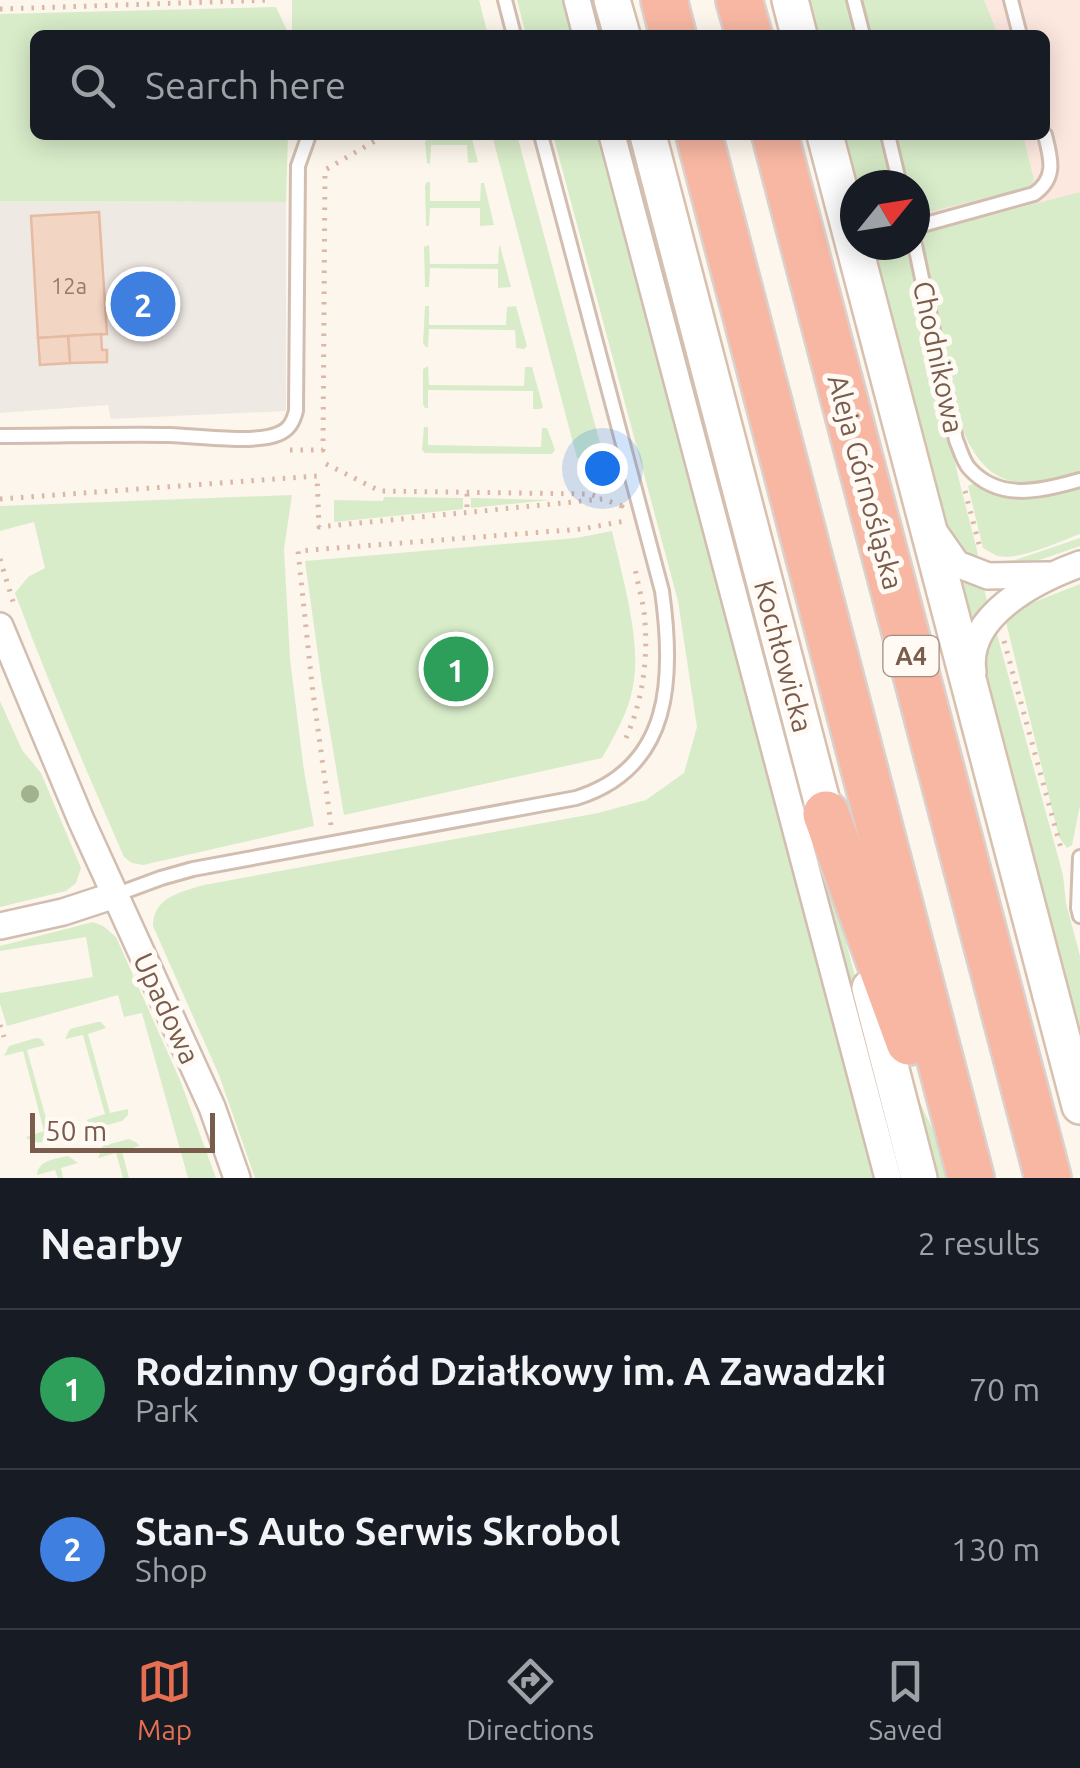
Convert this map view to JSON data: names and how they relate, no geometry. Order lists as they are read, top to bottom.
{
  "streets": {
    "highway": ["Aleja Górnośląska", "A4"],
    "main road": ["Kochłowicka"],
    "street": ["Upadowa"],
    "lane": ["Chodnikowa"]
  },
  "house_numbers": ["12a"],
  "scale_bar": "50 m",
  "north": "top right",
  "page": {
    "search": "Search here",
    "pins": ["2", "1"],
    "scale": "50 m",
    "heading": ["Nearby", "2 results"],
    "list": [
      {
        "mark": "1",
        "name": "Rodzinny Ogród Działkowy im. A Zawadzki",
        "note": "Park",
        "value": "70 m"
      },
      {
        "mark": "2",
        "name": "Stan-S Auto Serwis Skrobol",
        "note": "Shop",
        "value": "130 m"
      }
    ],
    "nav": ["Map", "Directions", "Saved"]
  }
}
